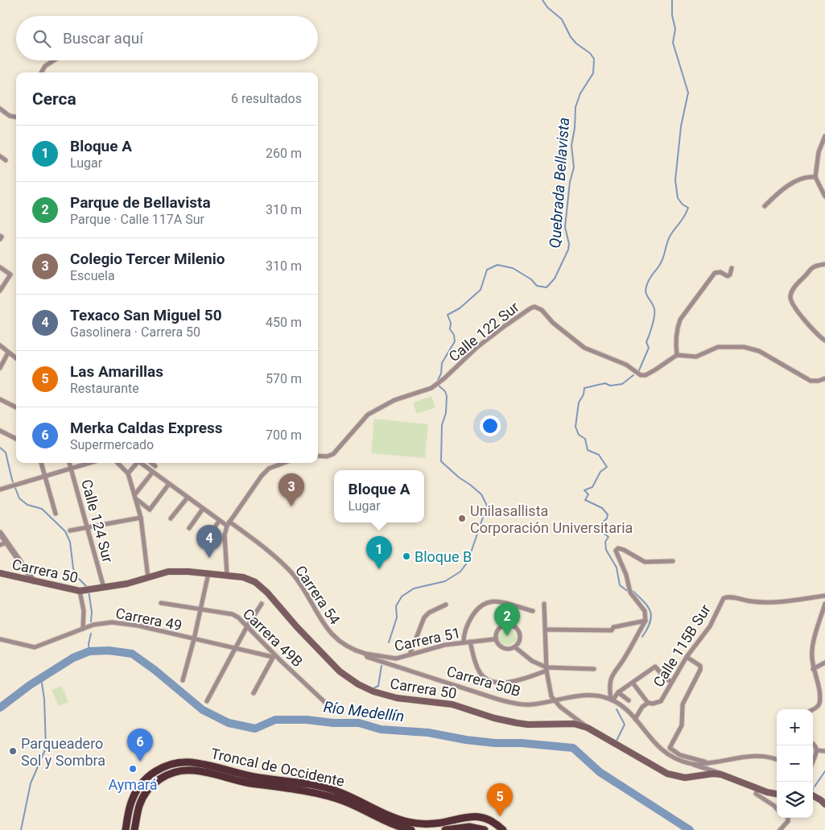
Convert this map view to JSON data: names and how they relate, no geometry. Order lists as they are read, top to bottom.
{
  "streets": {
    "highway": ["Troncal de Occidente"],
    "main road": ["Carrera 50"],
    "street": [
      "Calle 122 Sur",
      "Calle 124 Sur",
      "Carrera 54",
      "Carrera 49",
      "Carrera 49B",
      "Carrera 51",
      "Calle 115B Sur",
      "Carrera 50B"
    ]
  },
  "crossings": [
    ["Calle 124 Sur", "Carrera 50"],
    ["Carrera 54", "Carrera 50B"],
    ["Carrera 49", "Carrera 49B"],
    ["Carrera 51", "Carrera 50B"],
    ["Calle 115B Sur", "Carrera 50B"]
  ],
  "water": ["Quebrada Bellavista", "Río Medellín"],
  "places": [
    "Unilasallista Corporación Universitaria",
    "Bloque B",
    "Parqueadero Sol y Sombra",
    "Aymará"
  ],
  "page": {
    "search": "Buscar aquí",
    "heading": ["Cerca", "6 resultados"],
    "list": [
      {
        "mark": "1",
        "name": "Bloque A",
        "note": "Lugar",
        "value": "260 m"
      },
      {
        "mark": "2",
        "name": "Parque de Bellavista",
        "note": "Parque · Calle 117A Sur",
        "value": "310 m"
      },
      {
        "mark": "3",
        "name": "Colegio Tercer Milenio",
        "note": "Escuela",
        "value": "310 m"
      },
      {
        "mark": "4",
        "name": "Texaco San Miguel 50",
        "note": "Gasolinera · Carrera 50",
        "value": "450 m"
      },
      {
        "mark": "5",
        "name": "Las Amarillas",
        "note": "Restaurante",
        "value": "570 m"
      },
      {
        "mark": "6",
        "name": "Merka Caldas Express",
        "note": "Supermercado",
        "value": "700 m"
      }
    ],
    "popup": ["Bloque A", "Lugar"],
    "pins": [
      "3",
      "4",
      "1",
      "2",
      "6",
      "5"
    ],
    "map_buttons": ["+", "−"]
  }
}
